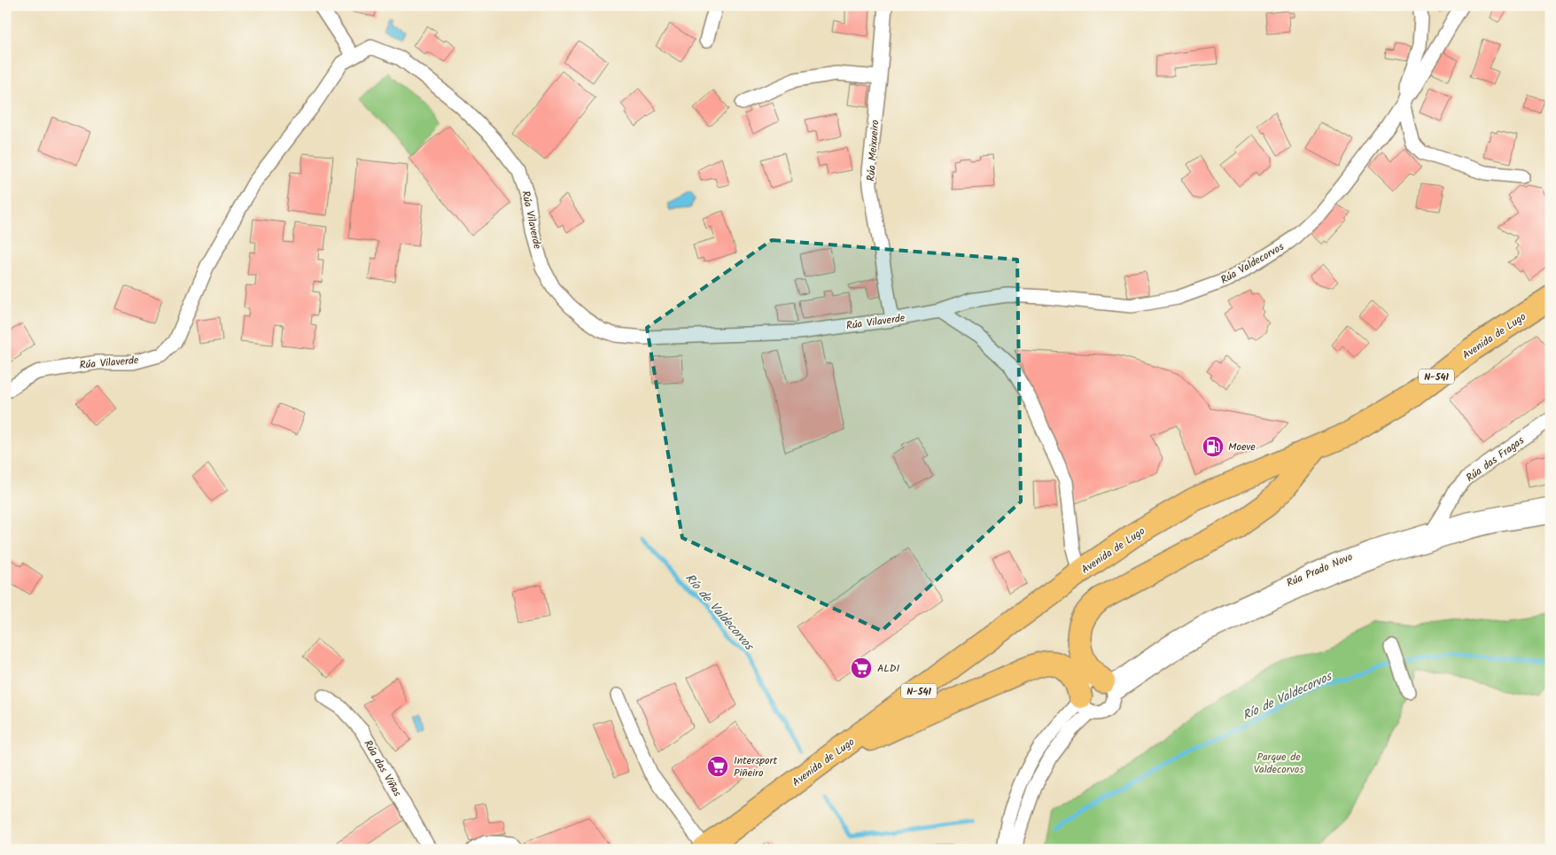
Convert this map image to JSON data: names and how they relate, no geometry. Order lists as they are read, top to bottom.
{
  "streets": {
    "highway": ["Avenida de Lugo", "N-541"],
    "street": [
      "Rúa Meixueiro",
      "Rúa Vilaverde",
      "Rúa Valdecorvos",
      "Rúa das Fragas",
      "Rúa Prado Novo",
      "Rúa das Viñas"
    ]
  },
  "crossings": [
    ["Rúa Meixueiro", "Rúa Vilaverde"],
    ["Rúa Vilaverde", "Rúa Valdecorvos"],
    ["Rúa das Fragas", "Rúa Prado Novo"]
  ],
  "water": ["Río de Valdecorvos"],
  "parks": ["Parque de Valdecorvos"],
  "places": {
    "fuel station": ["Moeve"],
    "supermarket": ["ALDI", "Intersport Piñeiro"]
  }
}
